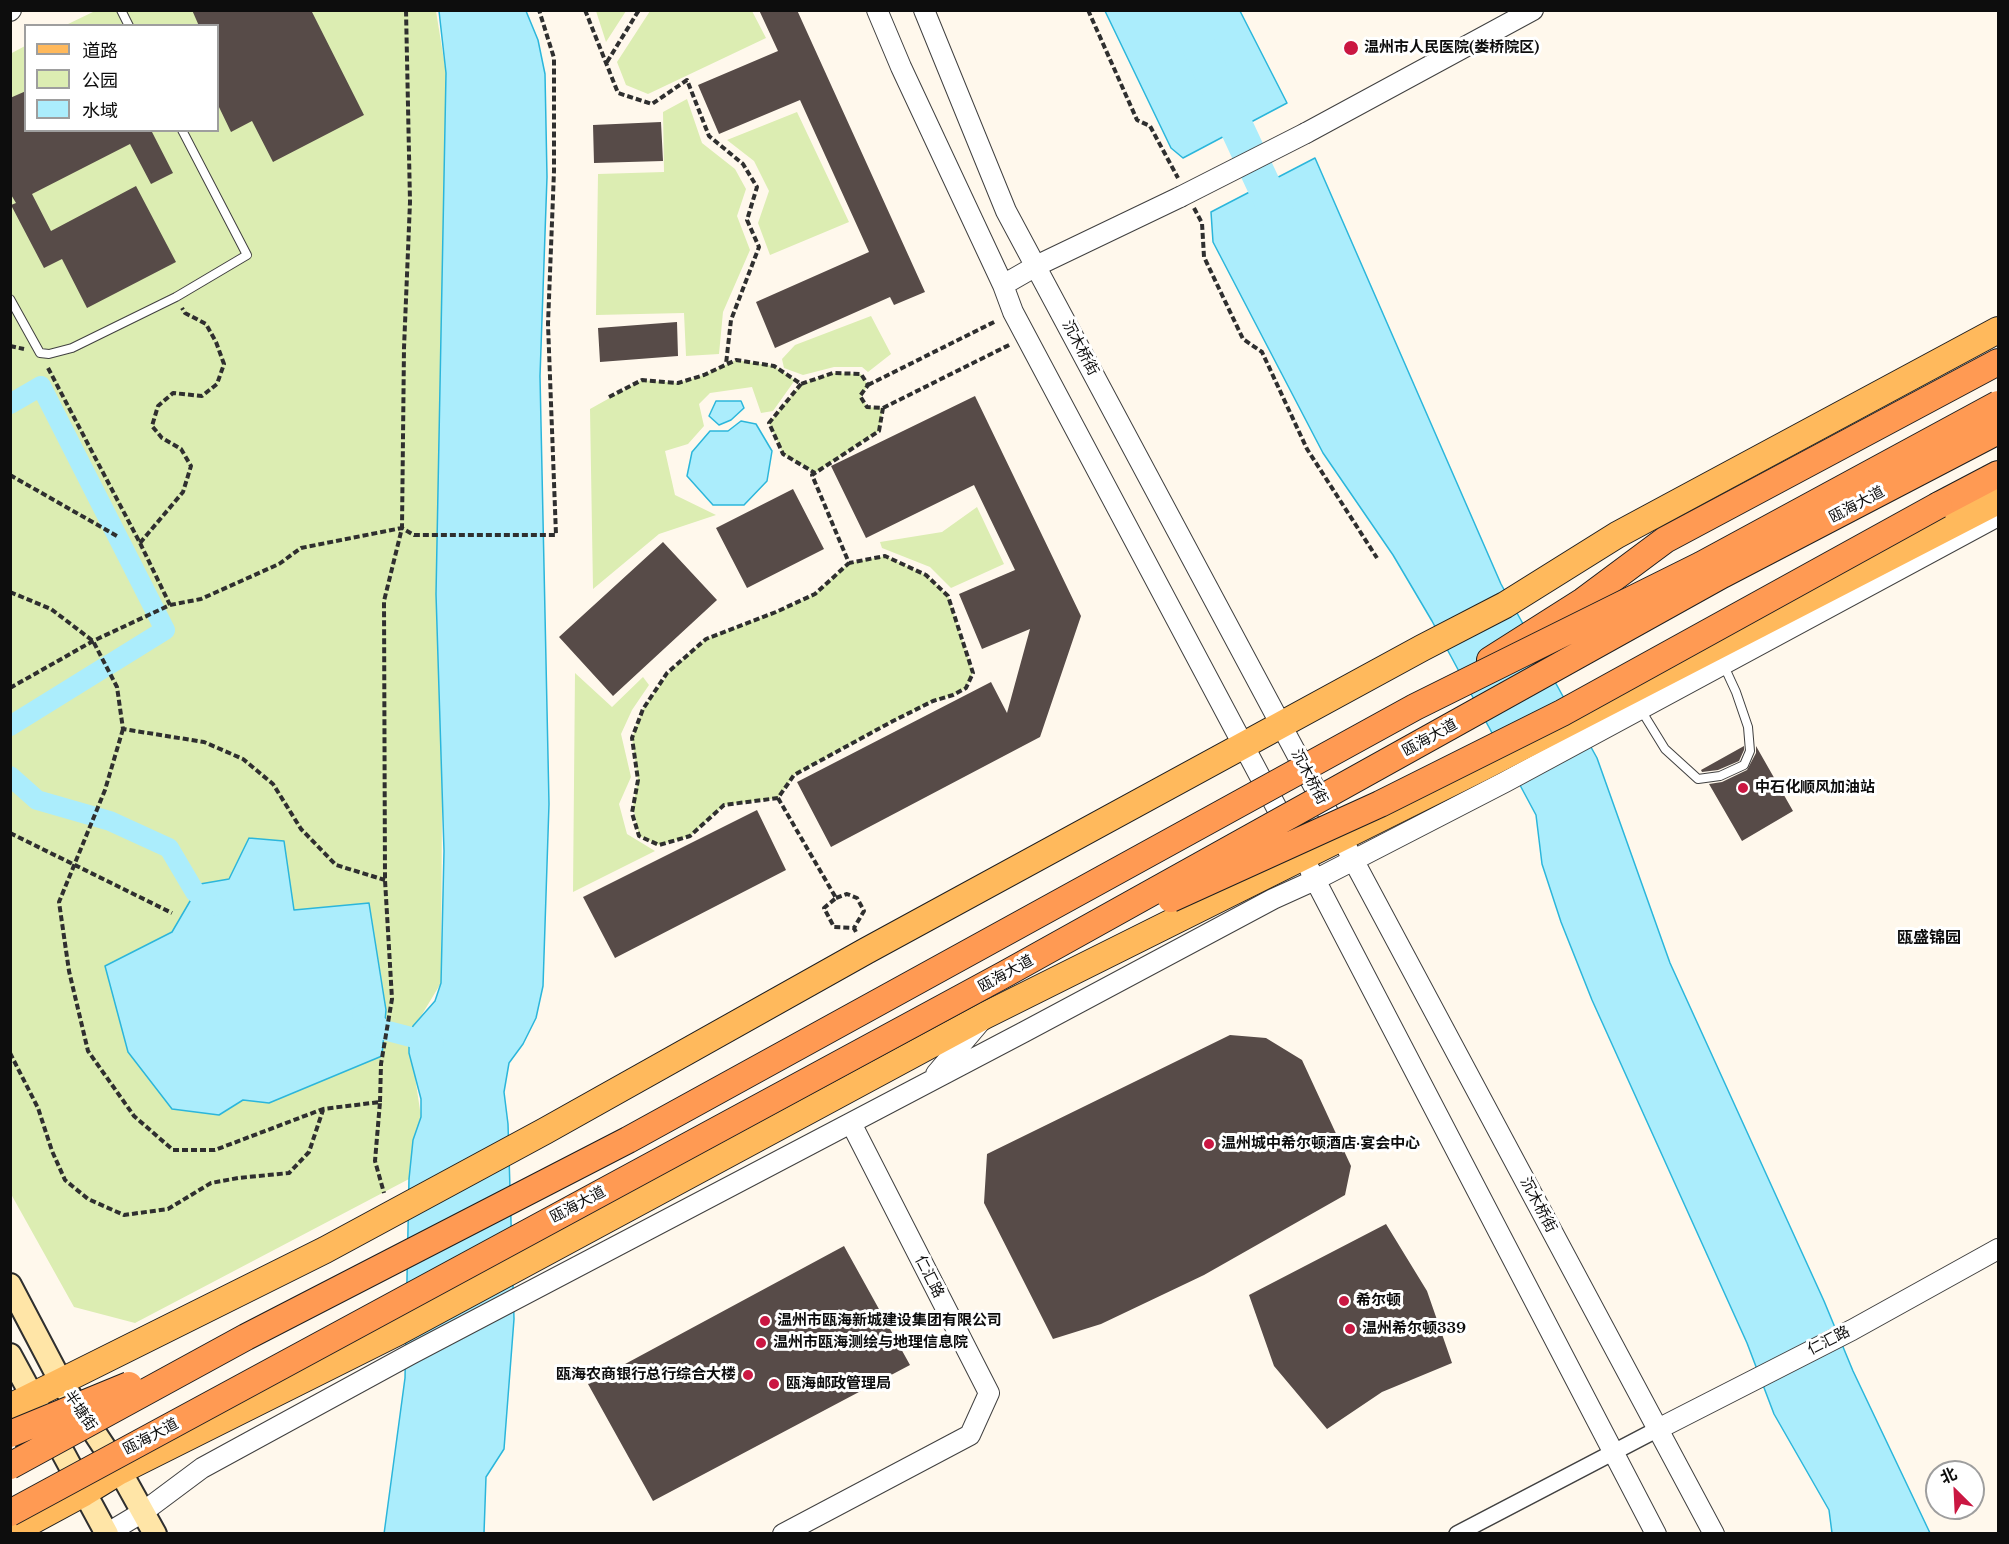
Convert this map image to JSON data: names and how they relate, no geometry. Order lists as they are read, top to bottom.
{
  "streets": {
    "highway": ["瓯海大道"],
    "main road": ["半塘街"],
    "street": ["沉木桥街", "仁汇路"]
  },
  "crossings": [
    ["沉木桥街", "瓯海大道"],
    ["沉木桥街", "仁汇路"],
    ["瓯海大道", "半塘街"]
  ],
  "districts": ["瓯盛锦园"],
  "places": [
    "温州市人民医院(娄桥院区)",
    "中石化顺风加油站",
    "温州城中希尔顿酒店·宴会中心",
    "希尔顿",
    "温州市瓯海新城建设集团有限公司",
    "温州希尔顿339",
    "温州市瓯海测绘与地理信息院",
    "瓯海农商银行总行综合大楼",
    "瓯海邮政管理局"
  ],
  "legend": ["道路", "公园", "水域"],
  "north": "top left"
}
